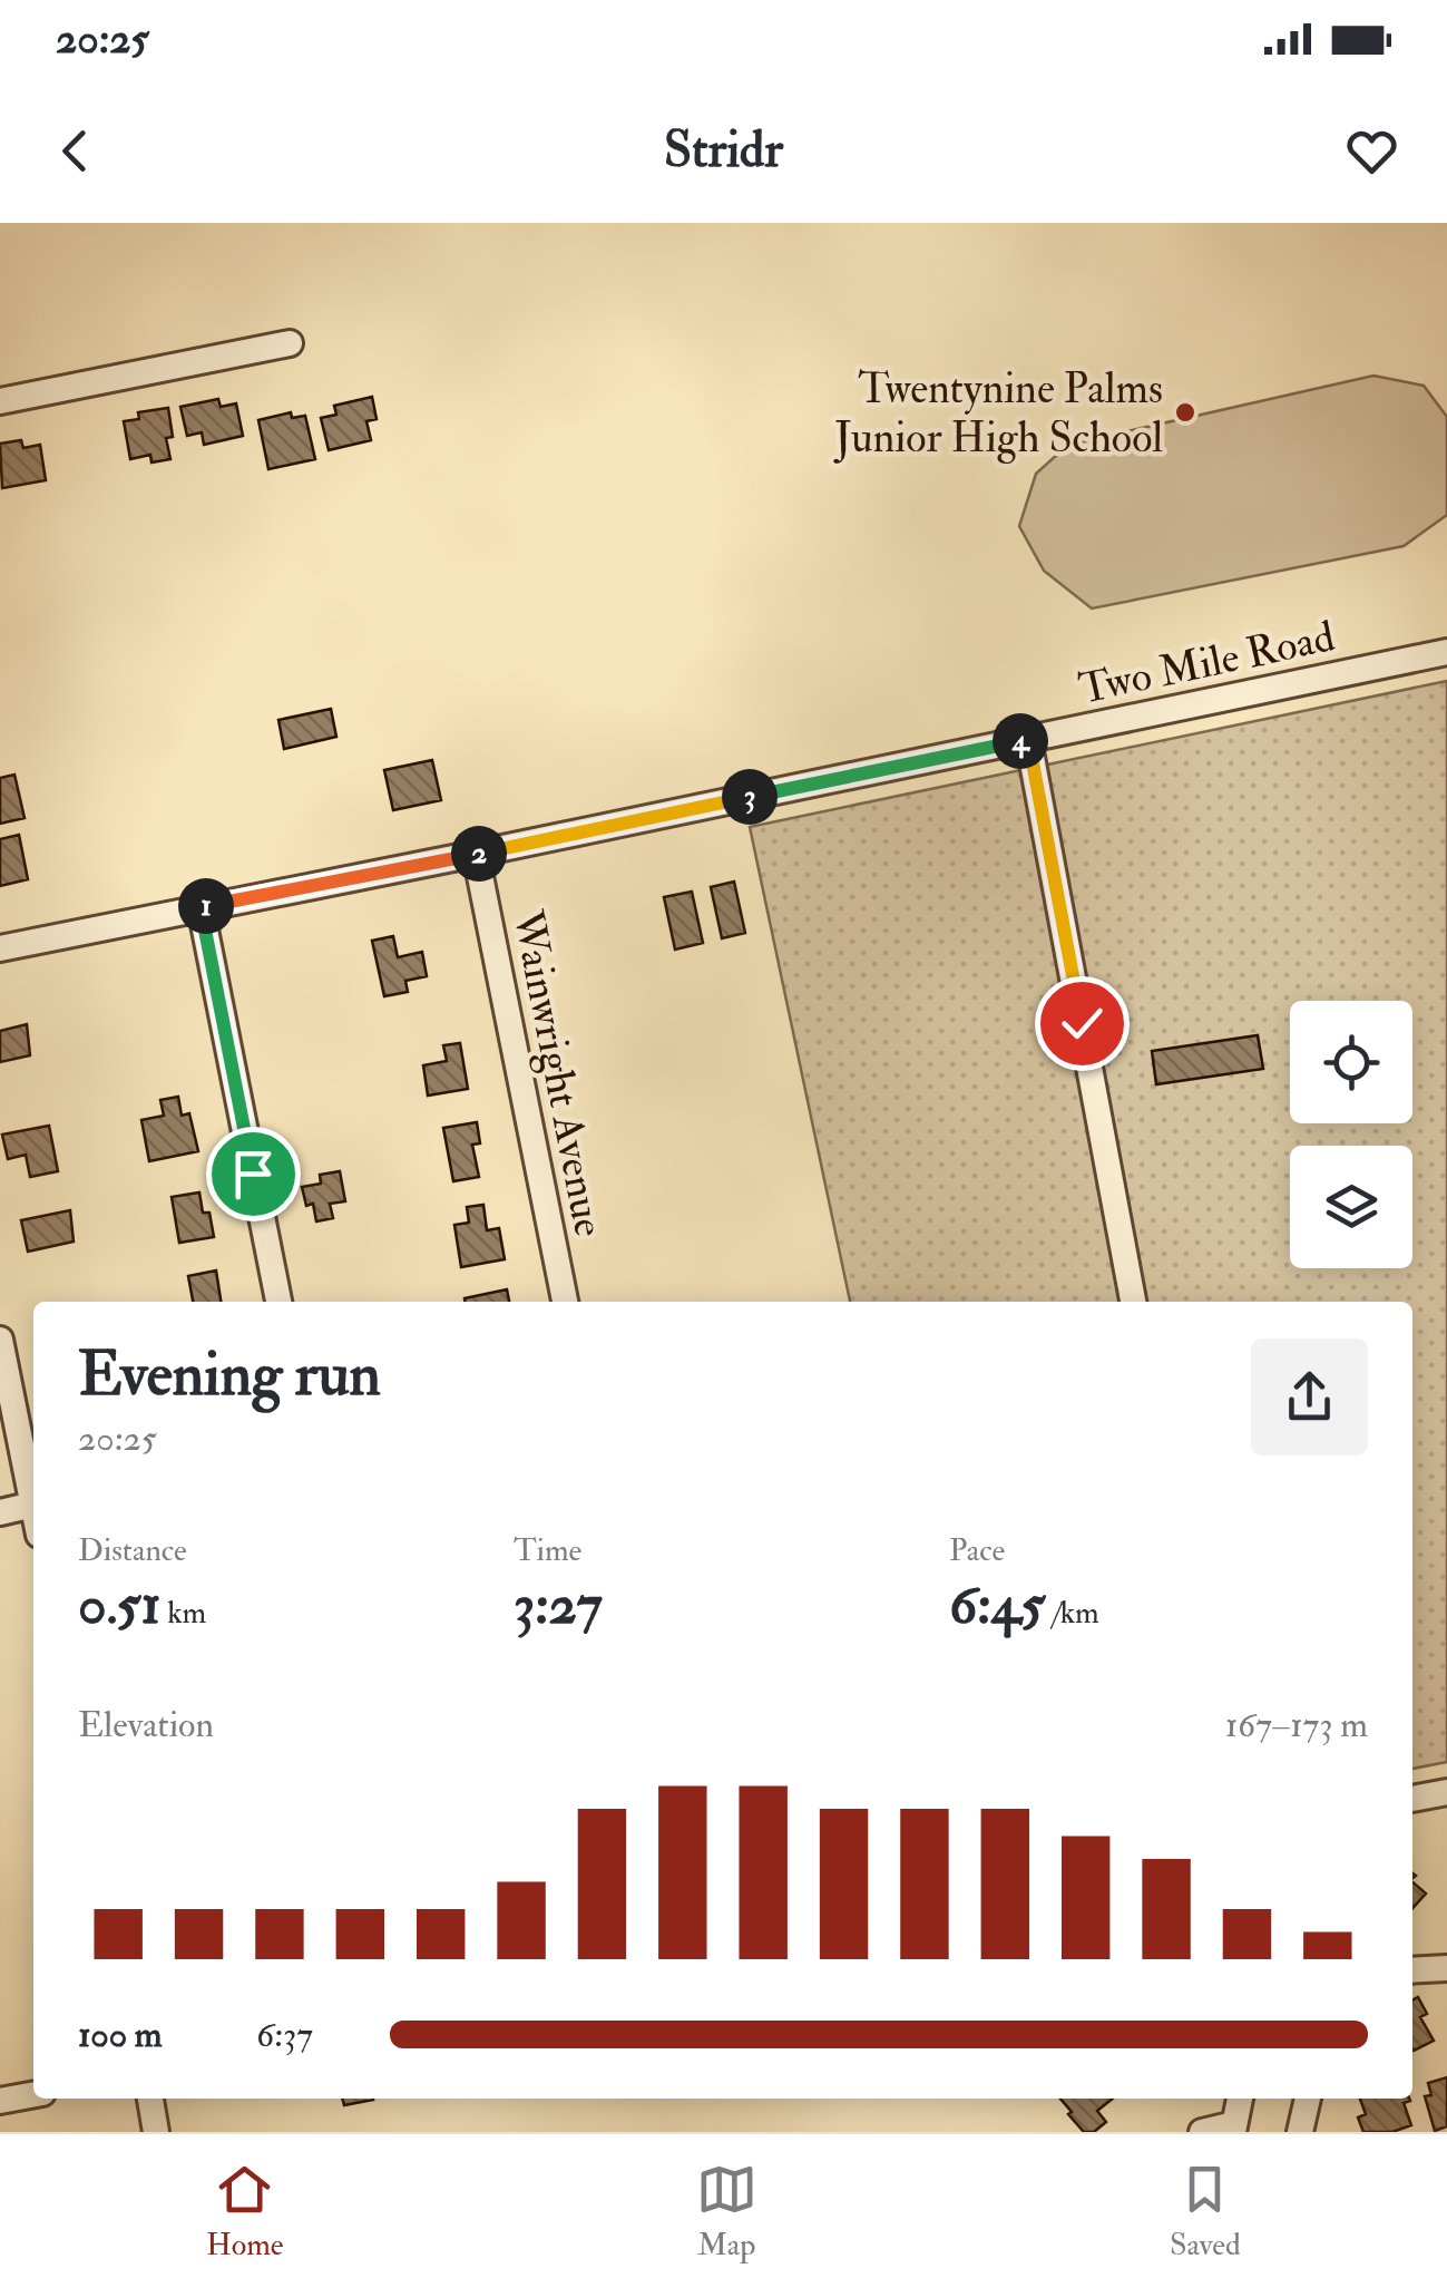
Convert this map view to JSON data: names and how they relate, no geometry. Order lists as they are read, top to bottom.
{
  "streets": {
    "street": ["Two Mile Road", "Wainwright Avenue"]
  },
  "crossings": [
    ["Two Mile Road", "Wainwright Avenue"]
  ],
  "places": ["Twentynine Palms Junior High School"],
  "page": {
    "status": "20:25",
    "header": "Stridr",
    "pins": [
      "4",
      "3",
      "2",
      "1"
    ],
    "heading": ["Evening run", "20:25"],
    "stats": [
      ["Distance", "0.51 km"],
      ["Time", "3:27"],
      ["Pace", "6:45 /km"]
    ],
    "chart": ["Elevation", "167–173 m"],
    "list": [
      {
        "name": "100 m",
        "note": "6:37"
      }
    ],
    "tabs": ["Home", "Map", "Saved"]
  }
}
